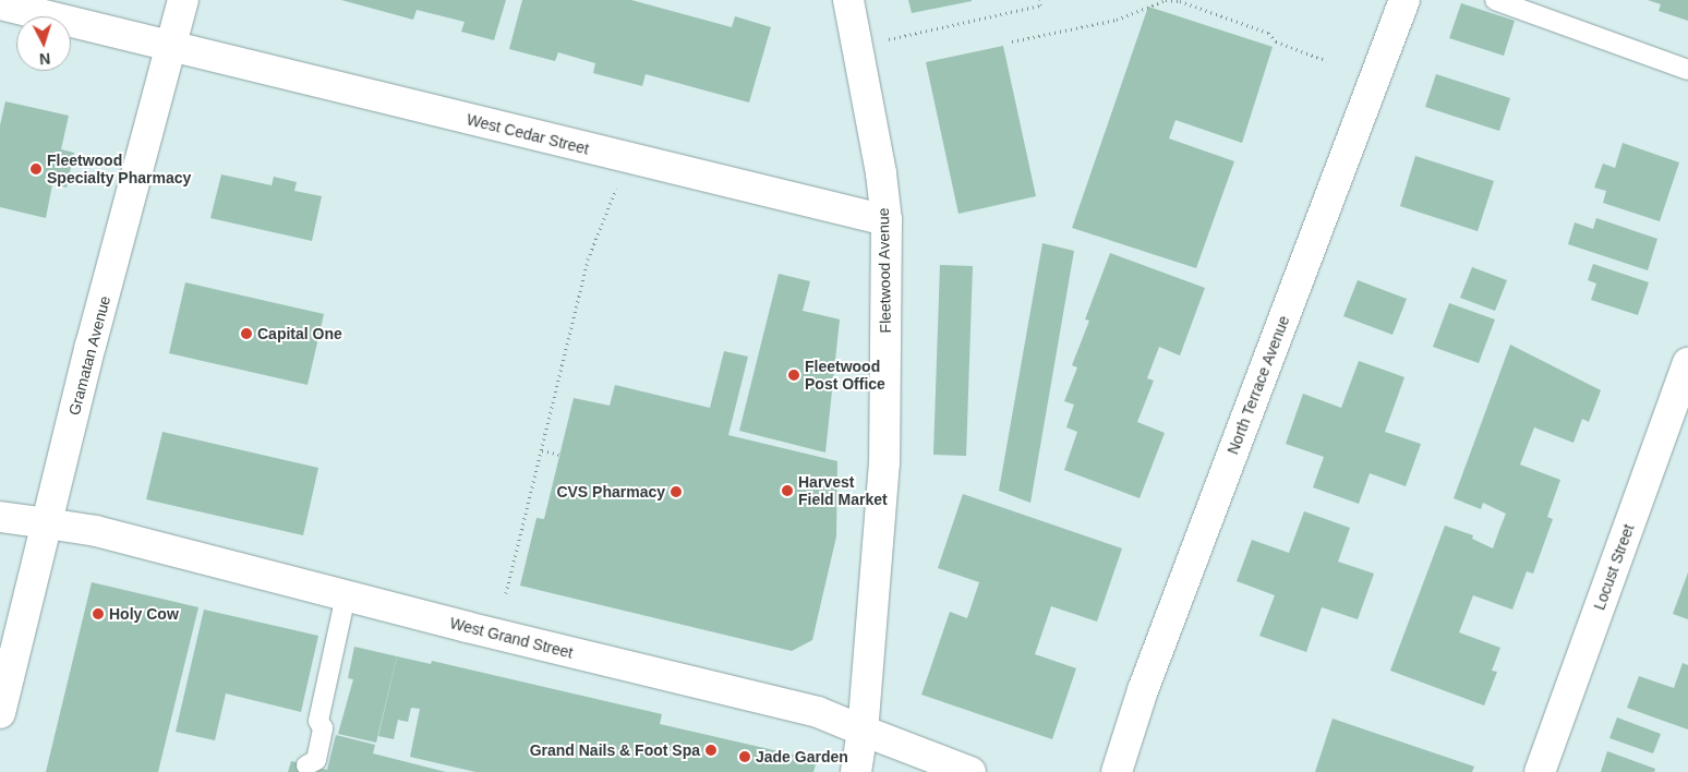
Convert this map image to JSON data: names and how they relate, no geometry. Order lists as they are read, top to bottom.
{
  "streets": {
    "street": [
      "West Cedar Street",
      "Fleetwood Avenue",
      "Gramatan Avenue",
      "North Terrace Avenue",
      "Locust Street",
      "West Grand Street"
    ]
  },
  "crossings": [
    ["West Cedar Street", "Fleetwood Avenue"],
    ["West Cedar Street", "Gramatan Avenue"],
    ["Fleetwood Avenue", "West Grand Street"],
    ["Gramatan Avenue", "West Grand Street"]
  ],
  "places": [
    "Fleetwood Specialty Pharmacy",
    "Capital One",
    "Fleetwood Post Office",
    "Harvest Field Market",
    "CVS Pharmacy",
    "Holy Cow",
    "Grand Nails & Foot Spa",
    "Jade Garden"
  ],
  "north": "bottom"
}
